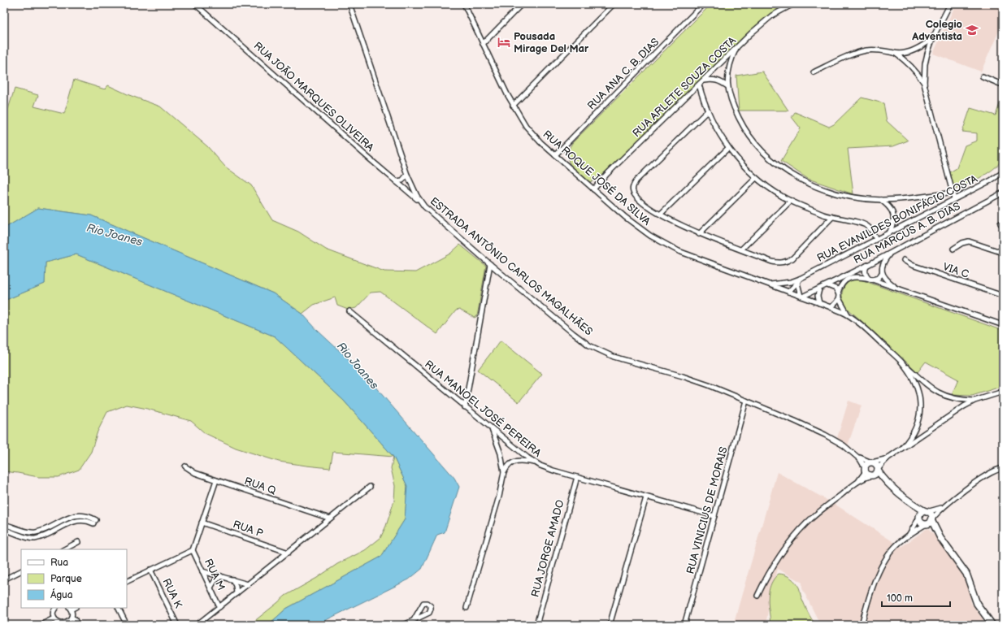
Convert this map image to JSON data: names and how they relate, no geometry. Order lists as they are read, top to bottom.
{
  "streets": {
    "street": [
      "RUA ANA C. B. DIAS",
      "RUA ARLETE SOUZA COSTA",
      "RUA JOÃO MARQUES OLIVEIRA",
      "RUA ROQUE JOSÉ DA SILVA",
      "RUA EVANILDES BONIFÁCIO COSTA",
      "RUA MARCUS A. B. DIAS",
      "ESTRADA ANTÔNIO CARLOS MAGALHÃES",
      "VIA C",
      "RUA MANOEL JOSÉ PEREIRA",
      "RUA Q",
      "RUA VINICIUS DE MORAIS",
      "RUA P",
      "RUA JORGE AMADO",
      "RUA M",
      "RUA K"
    ]
  },
  "crossings": [
    ["RUA ANA C. B. DIAS", "RUA ROQUE JOSÉ DA SILVA"],
    ["RUA ARLETE SOUZA COSTA", "RUA ROQUE JOSÉ DA SILVA"],
    ["RUA JOÃO MARQUES OLIVEIRA", "ESTRADA ANTÔNIO CARLOS MAGALHÃES"],
    ["RUA ROQUE JOSÉ DA SILVA", "RUA MARCUS A. B. DIAS"],
    ["ESTRADA ANTÔNIO CARLOS MAGALHÃES", "RUA VINICIUS DE MORAIS"],
    ["RUA MANOEL JOSÉ PEREIRA", "RUA VINICIUS DE MORAIS"],
    ["RUA MANOEL JOSÉ PEREIRA", "RUA JORGE AMADO"]
  ],
  "water": ["Rio Joanes"],
  "places": {
    "school or university": ["Colegio Adventista"],
    "hotel": ["Pousada Mirage Del Mar"]
  },
  "legend": ["Rua", "Parque", "Água"],
  "scale_bar": "100 m"
}
